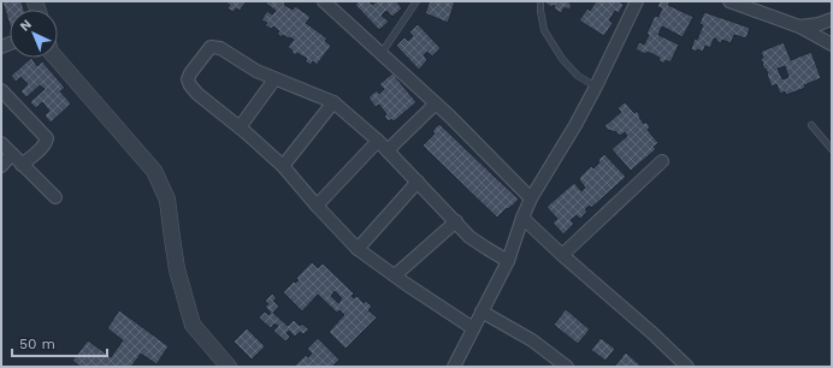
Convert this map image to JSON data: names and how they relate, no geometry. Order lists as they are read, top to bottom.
{
  "scale_bar": "50 m",
  "north": "top left"
}
